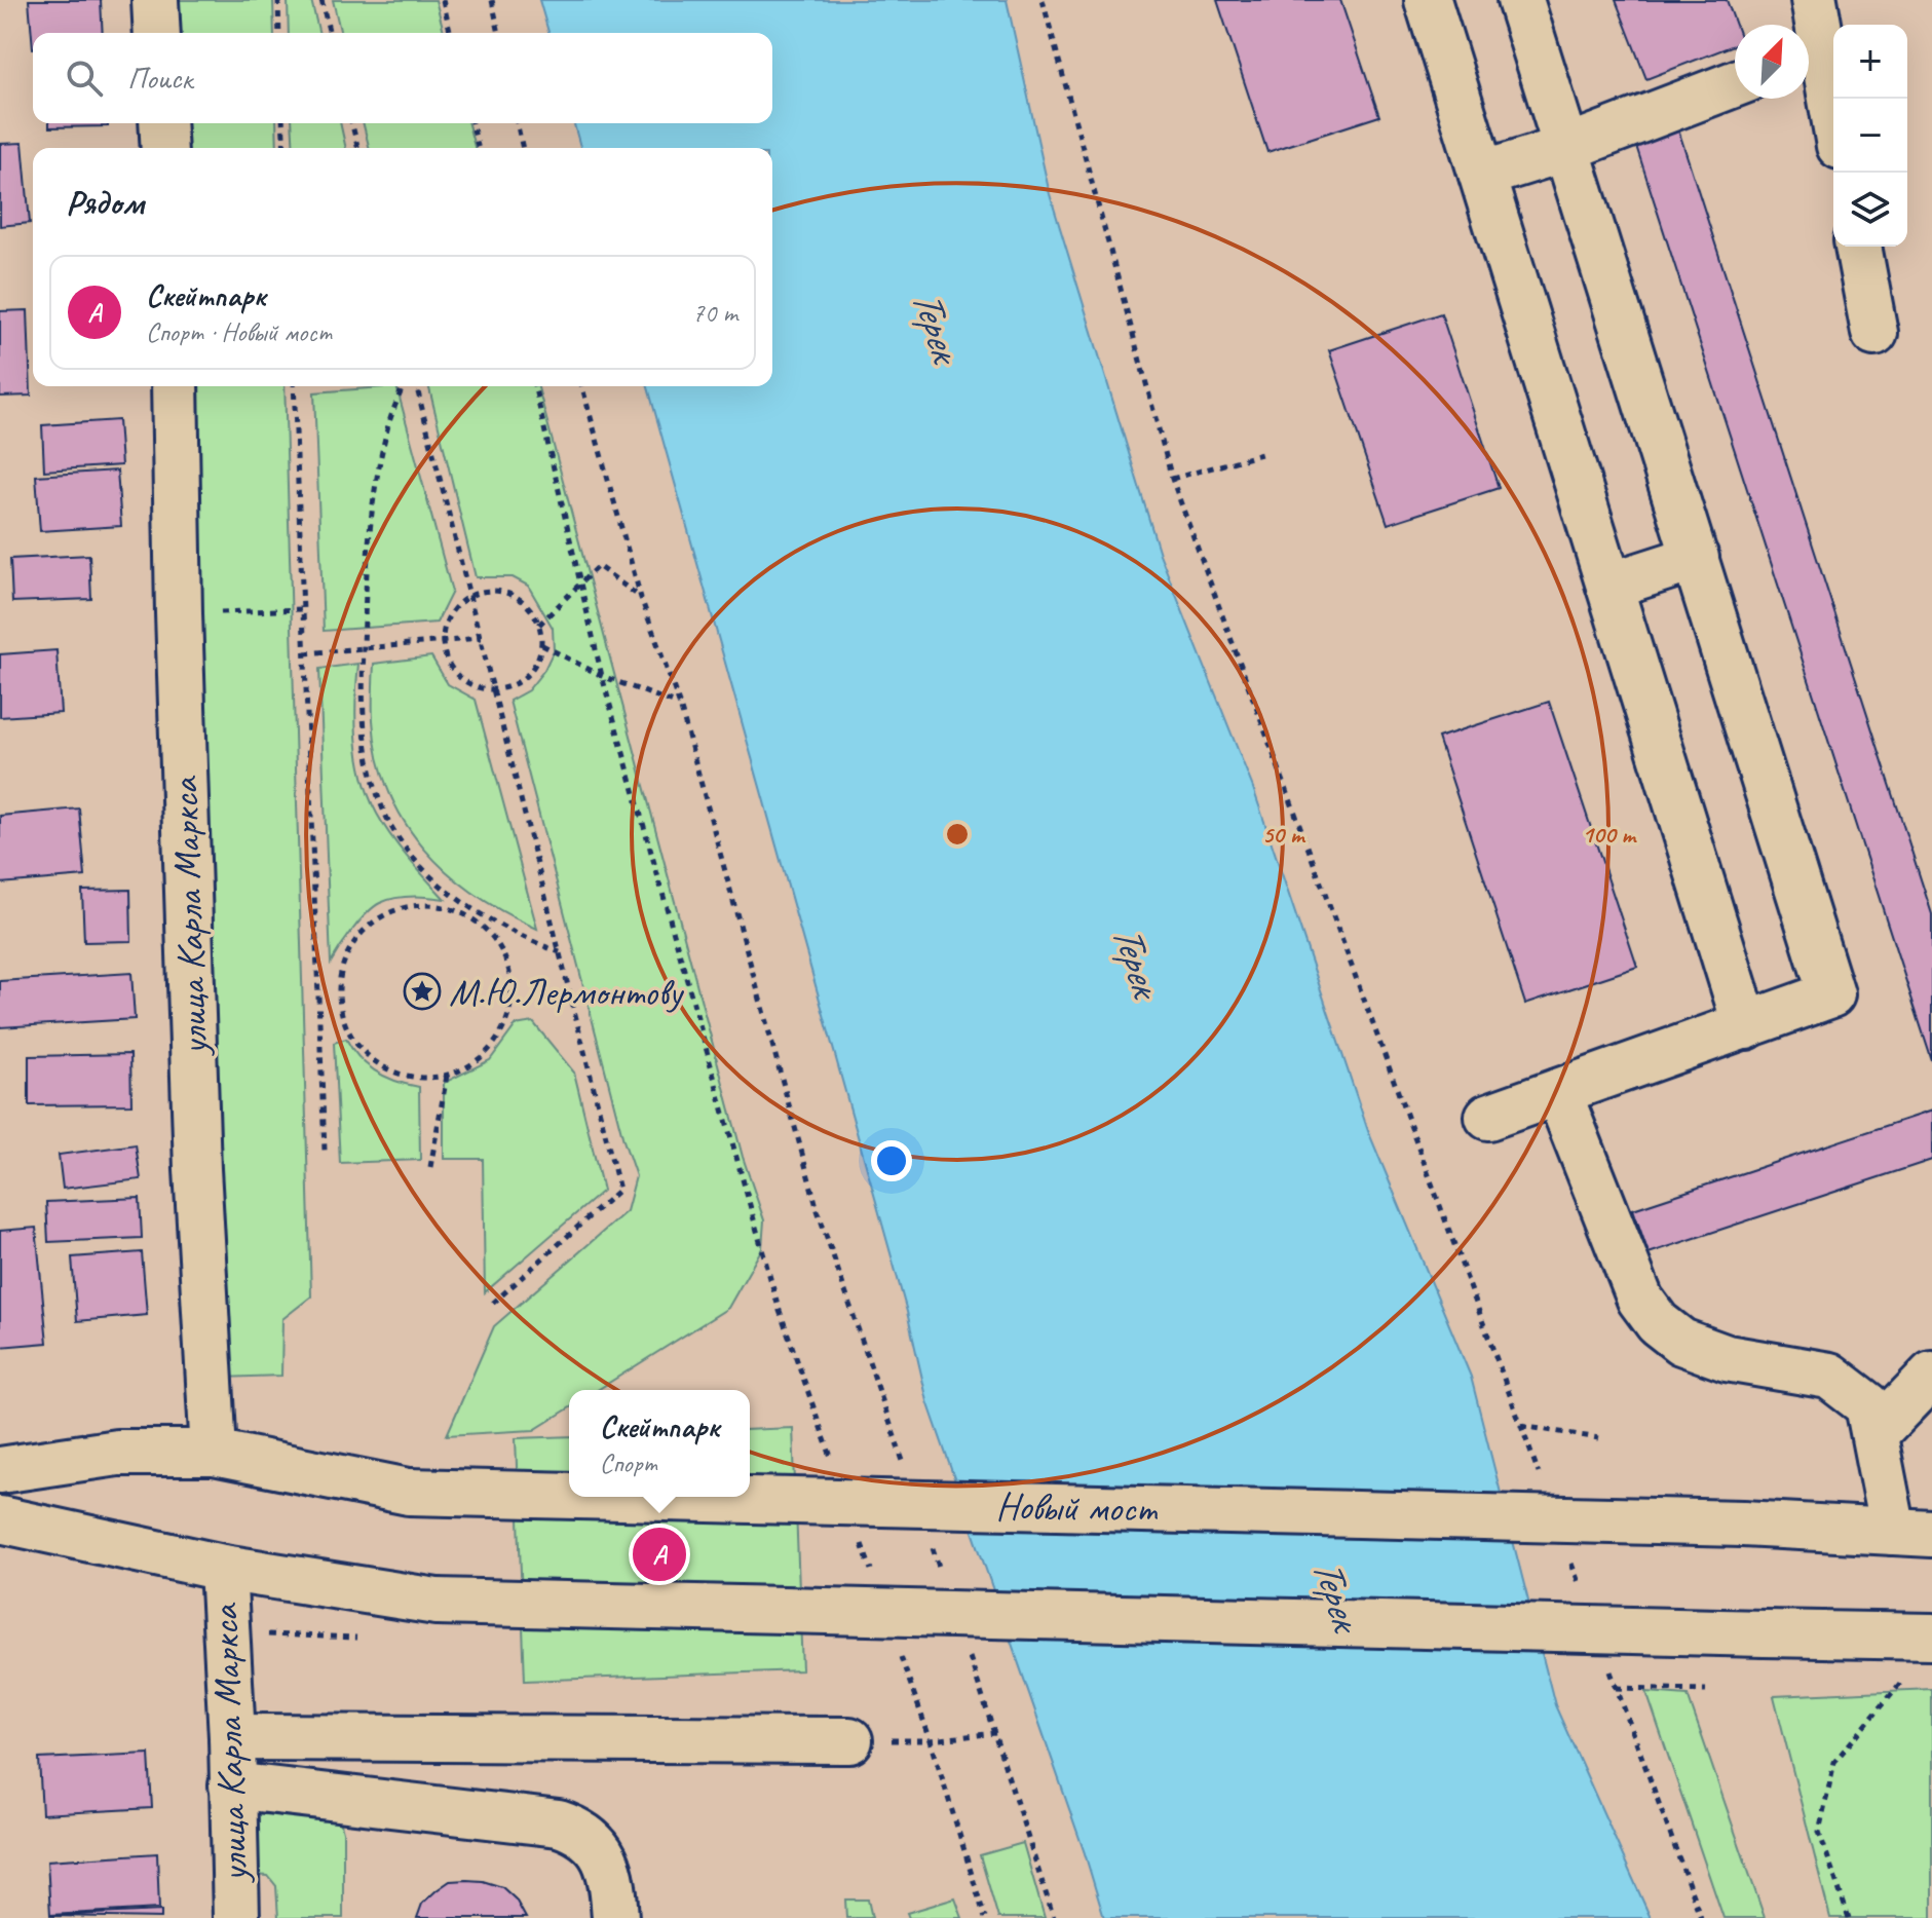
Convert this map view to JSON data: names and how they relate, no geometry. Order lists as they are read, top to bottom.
{
  "streets": {
    "main road": ["улица Карла Маркса", "Новый мост"]
  },
  "crossings": [
    ["улица Карла Маркса", "Новый мост"]
  ],
  "water": ["Терек"],
  "places": {
    "place": ["М.Ю.Лермонтову"]
  },
  "north": "top right",
  "page": {
    "map_buttons": ["+", "−"],
    "search": "Поиск",
    "heading": "Рядом",
    "list": [
      {
        "mark": "A",
        "name": "Скейтпарк",
        "note": "Спорт · Новый мост",
        "value": "70 m"
      }
    ],
    "popup": ["Скейтпарк", "Спорт"],
    "pins": "A"
  },
  "rings": ["50 m", "100 m"]
}
